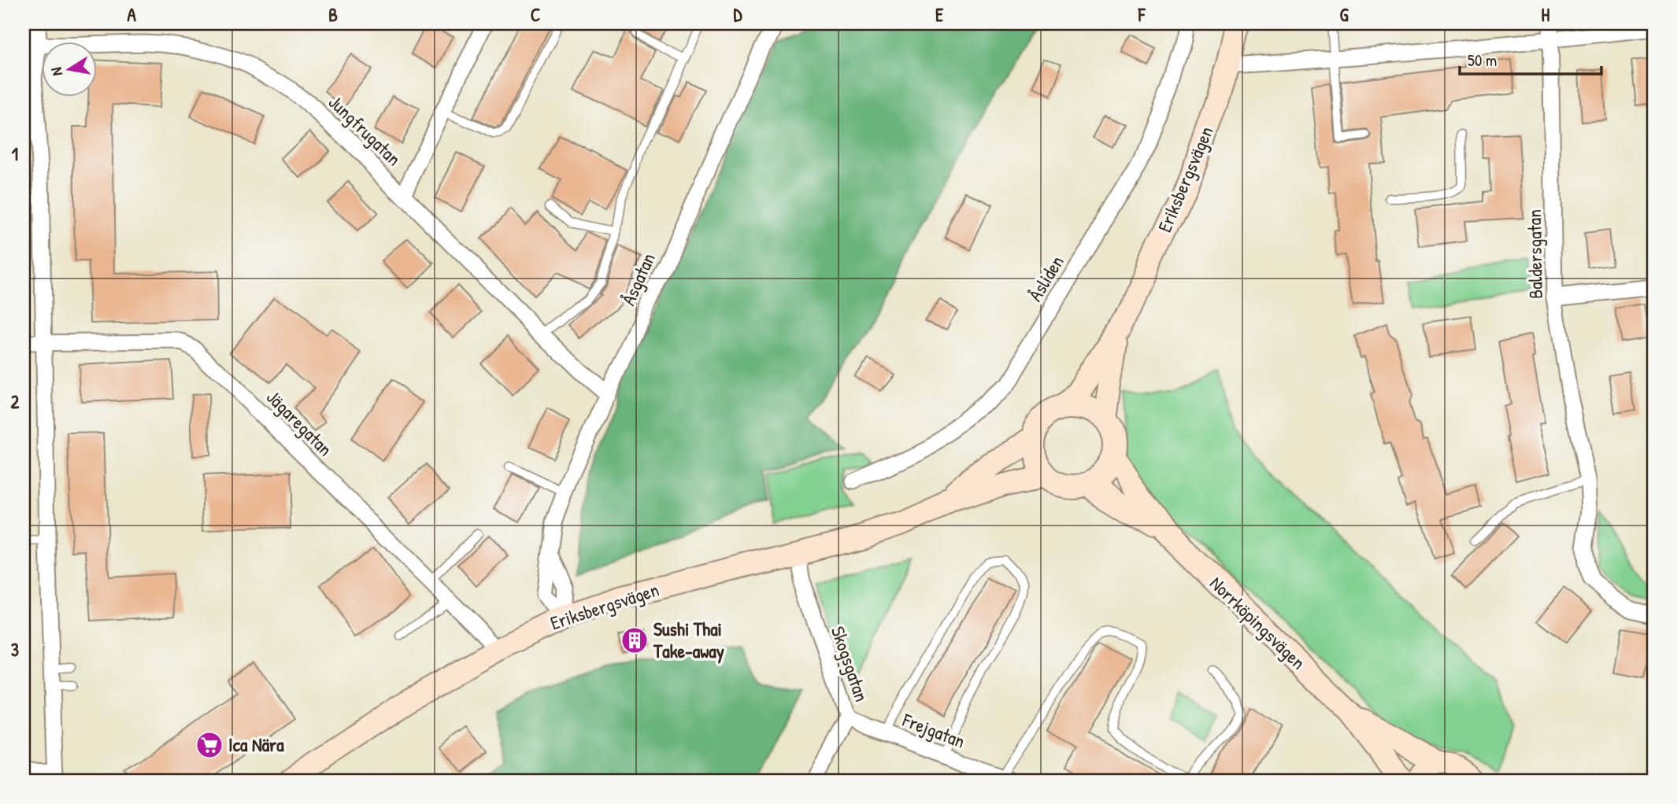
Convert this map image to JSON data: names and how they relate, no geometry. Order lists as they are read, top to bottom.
{
  "streets": {
    "main road": ["Eriksbergsvägen", "Norrköpingsvägen"],
    "street": [
      "Jungfrugatan",
      "Baldersgatan",
      "Åsliden",
      "Åsgatan",
      "Jägaregatan",
      "Skogsgatan",
      "Frejgatan"
    ]
  },
  "crossings": [
    ["Jungfrugatan", "Åsgatan"],
    ["Eriksbergsvägen", "Åsgatan"],
    ["Eriksbergsvägen", "Jägaregatan"],
    ["Eriksbergsvägen", "Norrköpingsvägen"],
    ["Eriksbergsvägen", "Skogsgatan"],
    ["Skogsgatan", "Frejgatan"]
  ],
  "places": {
    "building": ["Sushi Thai Take-away"],
    "supermarket": ["Ica Nära"]
  },
  "scale_bar": "50 m",
  "north": "left",
  "grid": {
    "columns": [
      "A",
      "B",
      "C",
      "D",
      "E",
      "F",
      "G",
      "H"
    ],
    "rows": ["1", "2", "3"]
  }
}
